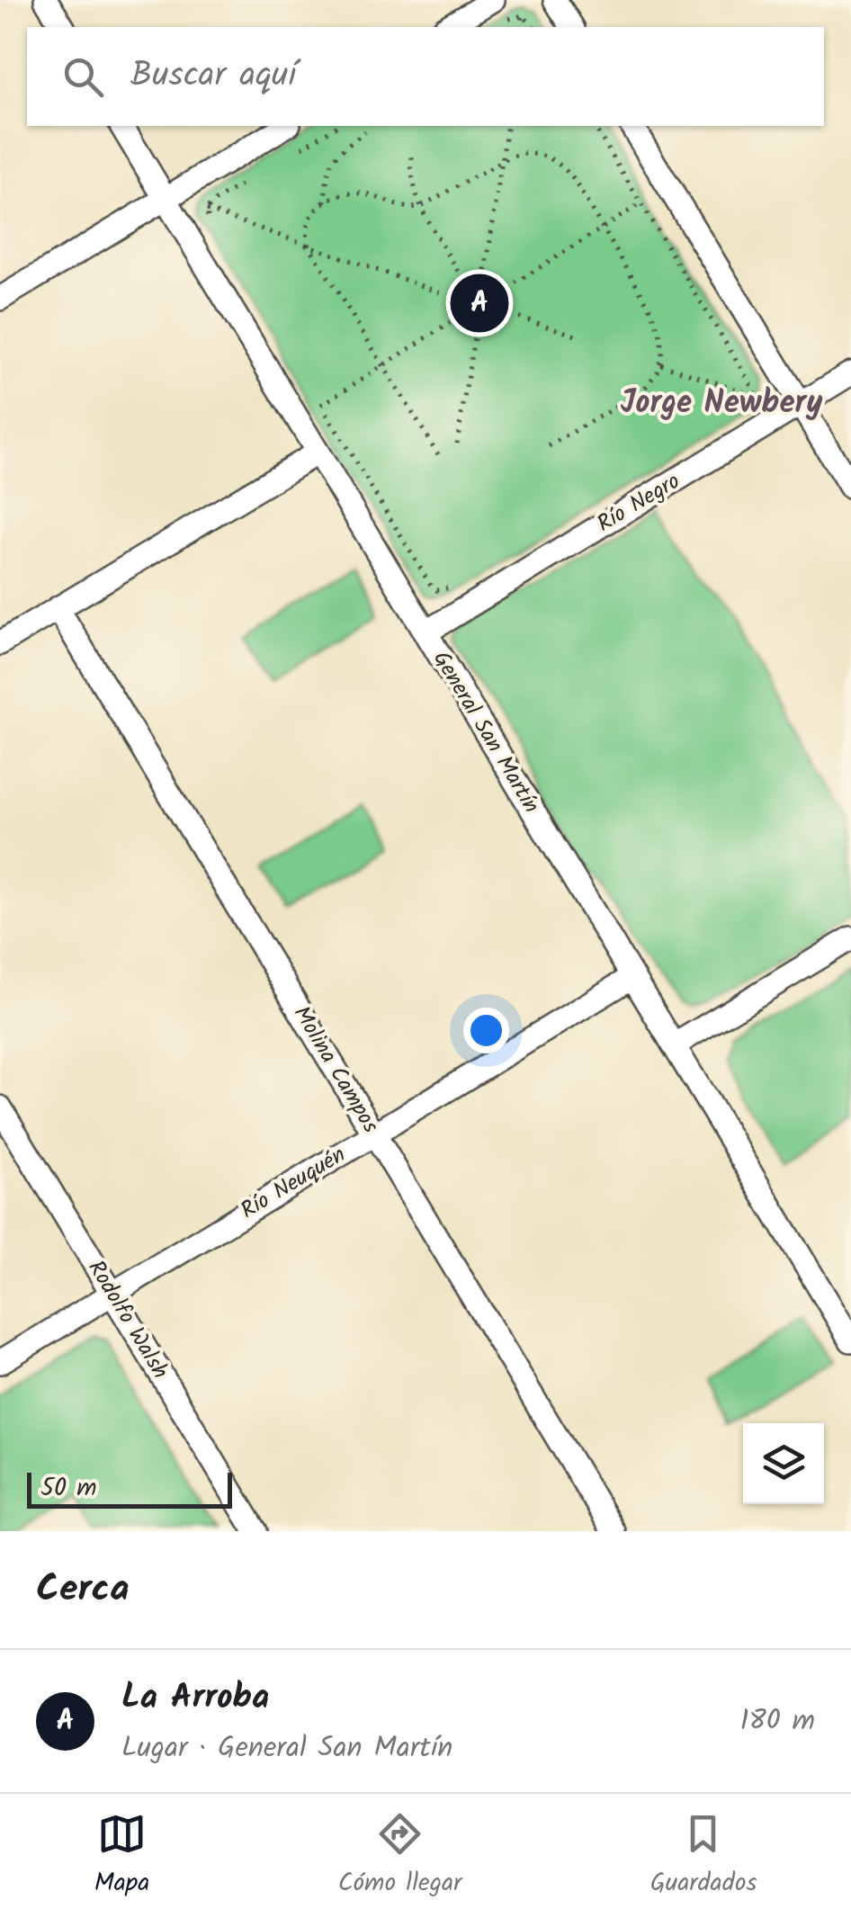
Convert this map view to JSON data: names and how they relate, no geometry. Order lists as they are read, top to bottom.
{
  "streets": {
    "street": [
      "Río Negro",
      "General San Martín",
      "Molina Campos",
      "Río Neuquén",
      "Rodolfo Walsh"
    ]
  },
  "crossings": [
    ["Río Negro", "General San Martín"],
    ["General San Martín", "Río Neuquén"],
    ["Molina Campos", "Río Neuquén"],
    ["Río Neuquén", "Rodolfo Walsh"]
  ],
  "districts": ["Jorge Newbery"],
  "scale_bar": "50 m",
  "page": {
    "search": "Buscar aquí",
    "pins": "A",
    "scale": "50 m",
    "heading": "Cerca",
    "list": [
      {
        "mark": "A",
        "name": "La Arroba",
        "note": "Lugar · General San Martín",
        "value": "180 m"
      }
    ],
    "nav": ["Mapa", "Cómo llegar", "Guardados"]
  }
}
